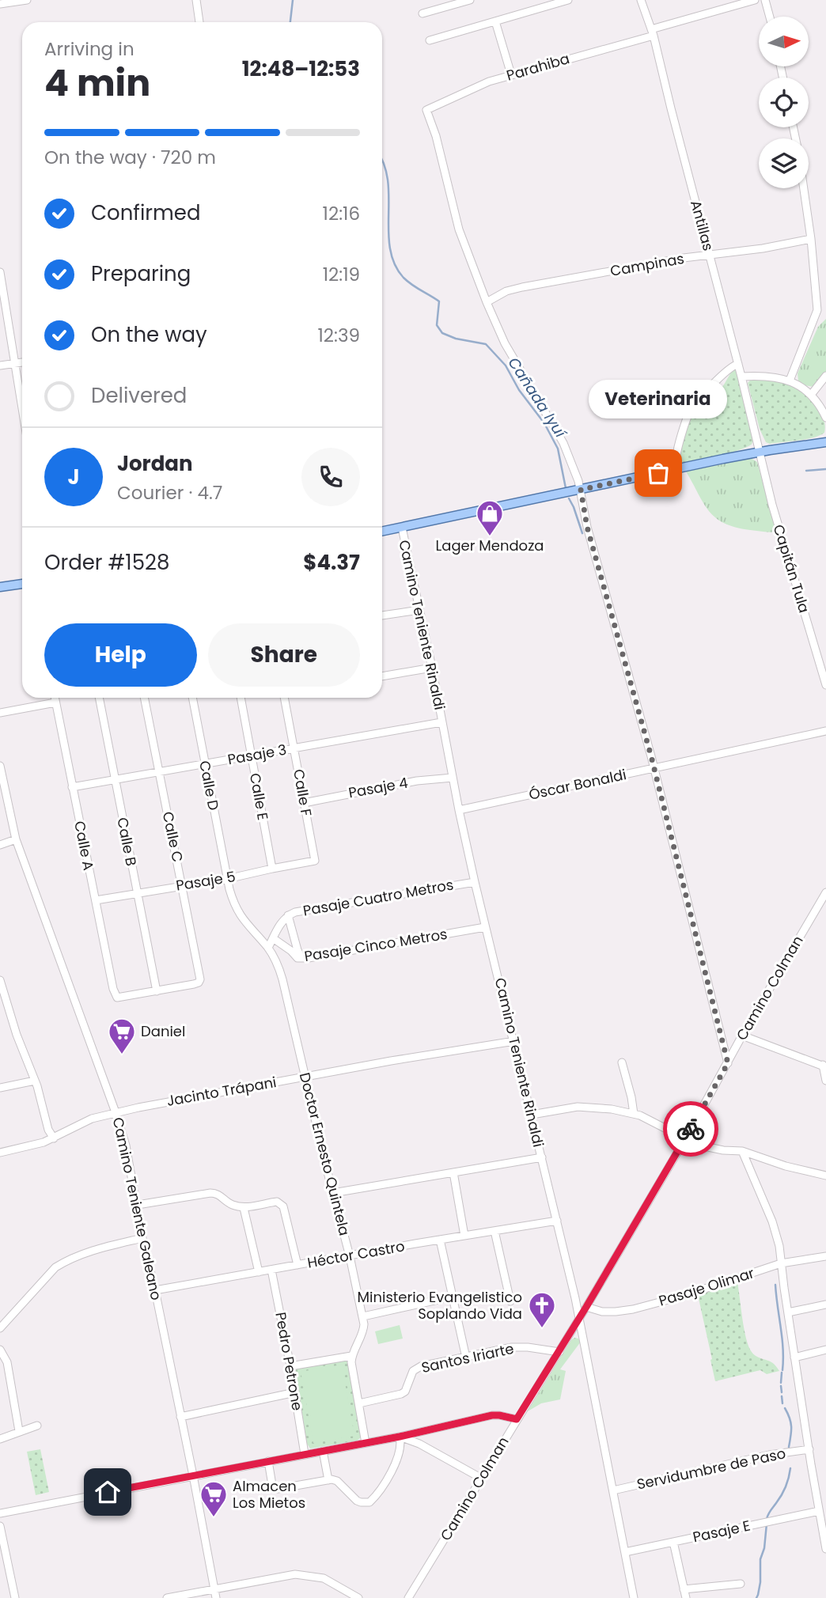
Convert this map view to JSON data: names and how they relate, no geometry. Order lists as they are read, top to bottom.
{
  "streets": {
    "street": [
      "Parahiba",
      "Antillas",
      "Campinas",
      "Capitán Tula",
      "Camino Teniente Rinaldi",
      "Pasaje 3",
      "Óscar Bonaldi",
      "Calle D",
      "Pasaje 4",
      "Calle F",
      "Calle E",
      "Calle C",
      "Calle B",
      "Calle A",
      "Pasaje 5",
      "Pasaje Cuatro Metros",
      "Pasaje Cinco Metros",
      "Camino Colman",
      "Jacinto Trápani",
      "Doctor Ernesto Quintela",
      "Camino Teniente Galeano",
      "Héctor Castro",
      "Pasaje Olimar",
      "Santos Iriarte",
      "Pedro Petrone",
      "Servidumbre de Paso",
      "Pasaje E"
    ]
  },
  "crossings": [
    ["Parahiba", "Antillas"],
    ["Parahiba", "Campinas"],
    ["Antillas", "Campinas"],
    ["Antillas", "Capitán Tula"],
    ["Camino Teniente Rinaldi", "Pasaje 3"],
    ["Camino Teniente Rinaldi", "Óscar Bonaldi"],
    ["Camino Teniente Rinaldi", "Pasaje 4"],
    ["Camino Teniente Rinaldi", "Pasaje Cuatro Metros"],
    ["Camino Teniente Rinaldi", "Pasaje Cinco Metros"],
    ["Camino Teniente Rinaldi", "Camino Colman"],
    ["Camino Teniente Rinaldi", "Jacinto Trápani"],
    ["Camino Teniente Rinaldi", "Héctor Castro"],
    ["Camino Teniente Rinaldi", "Servidumbre de Paso"],
    ["Camino Teniente Rinaldi", "Pasaje E"],
    ["Pasaje 3", "Calle D"],
    ["Pasaje 3", "Calle F"],
    ["Pasaje 3", "Calle E"],
    ["Pasaje 3", "Calle C"],
    ["Pasaje 3", "Calle B"],
    ["Pasaje 3", "Calle A"],
    ["Calle D", "Pasaje 5"],
    ["Calle D", "Doctor Ernesto Quintela"],
    ["Pasaje 4", "Calle F"],
    ["Calle F", "Pasaje 5"],
    ["Calle E", "Pasaje 5"],
    ["Calle C", "Calle B"],
    ["Calle C", "Calle A"],
    ["Calle C", "Pasaje 5"],
    ["Calle B", "Calle A"],
    ["Calle B", "Pasaje 5"],
    ["Calle A", "Pasaje 5"],
    ["Pasaje 5", "Doctor Ernesto Quintela"],
    ["Pasaje Cuatro Metros", "Pasaje Cinco Metros"],
    ["Pasaje Cuatro Metros", "Doctor Ernesto Quintela"],
    ["Camino Colman", "Pasaje Olimar"],
    ["Camino Colman", "Santos Iriarte"],
    ["Jacinto Trápani", "Doctor Ernesto Quintela"],
    ["Jacinto Trápani", "Camino Teniente Galeano"],
    ["Doctor Ernesto Quintela", "Héctor Castro"],
    ["Camino Teniente Galeano", "Héctor Castro"],
    ["Héctor Castro", "Pedro Petrone"]
  ],
  "water": ["Cañada Iyuí"],
  "places": {
    "other": ["Veterinaria"],
    "shop": ["Lager Mendoza"],
    "supermarket": ["Daniel", "Almacen Los Mietos"],
    "church": ["Ministerio Evangelistico Soplando Vida"]
  },
  "north": "right",
  "page": {
    "heading": ["4 min", "Arriving in", "12:48–12:53"],
    "panel": [
      "Jordan",
      "Courier · 4.7",
      "Order #1528",
      "$4.37"
    ],
    "bar": "On the way · 720 m",
    "list": [
      ["Confirmed", "12:16"],
      ["Preparing", "12:19"],
      ["On the way", "12:39"],
      "Delivered"
    ],
    "bubble": "Veterinaria",
    "round": "J",
    "buttons": ["Help", "Share"]
  }
}
